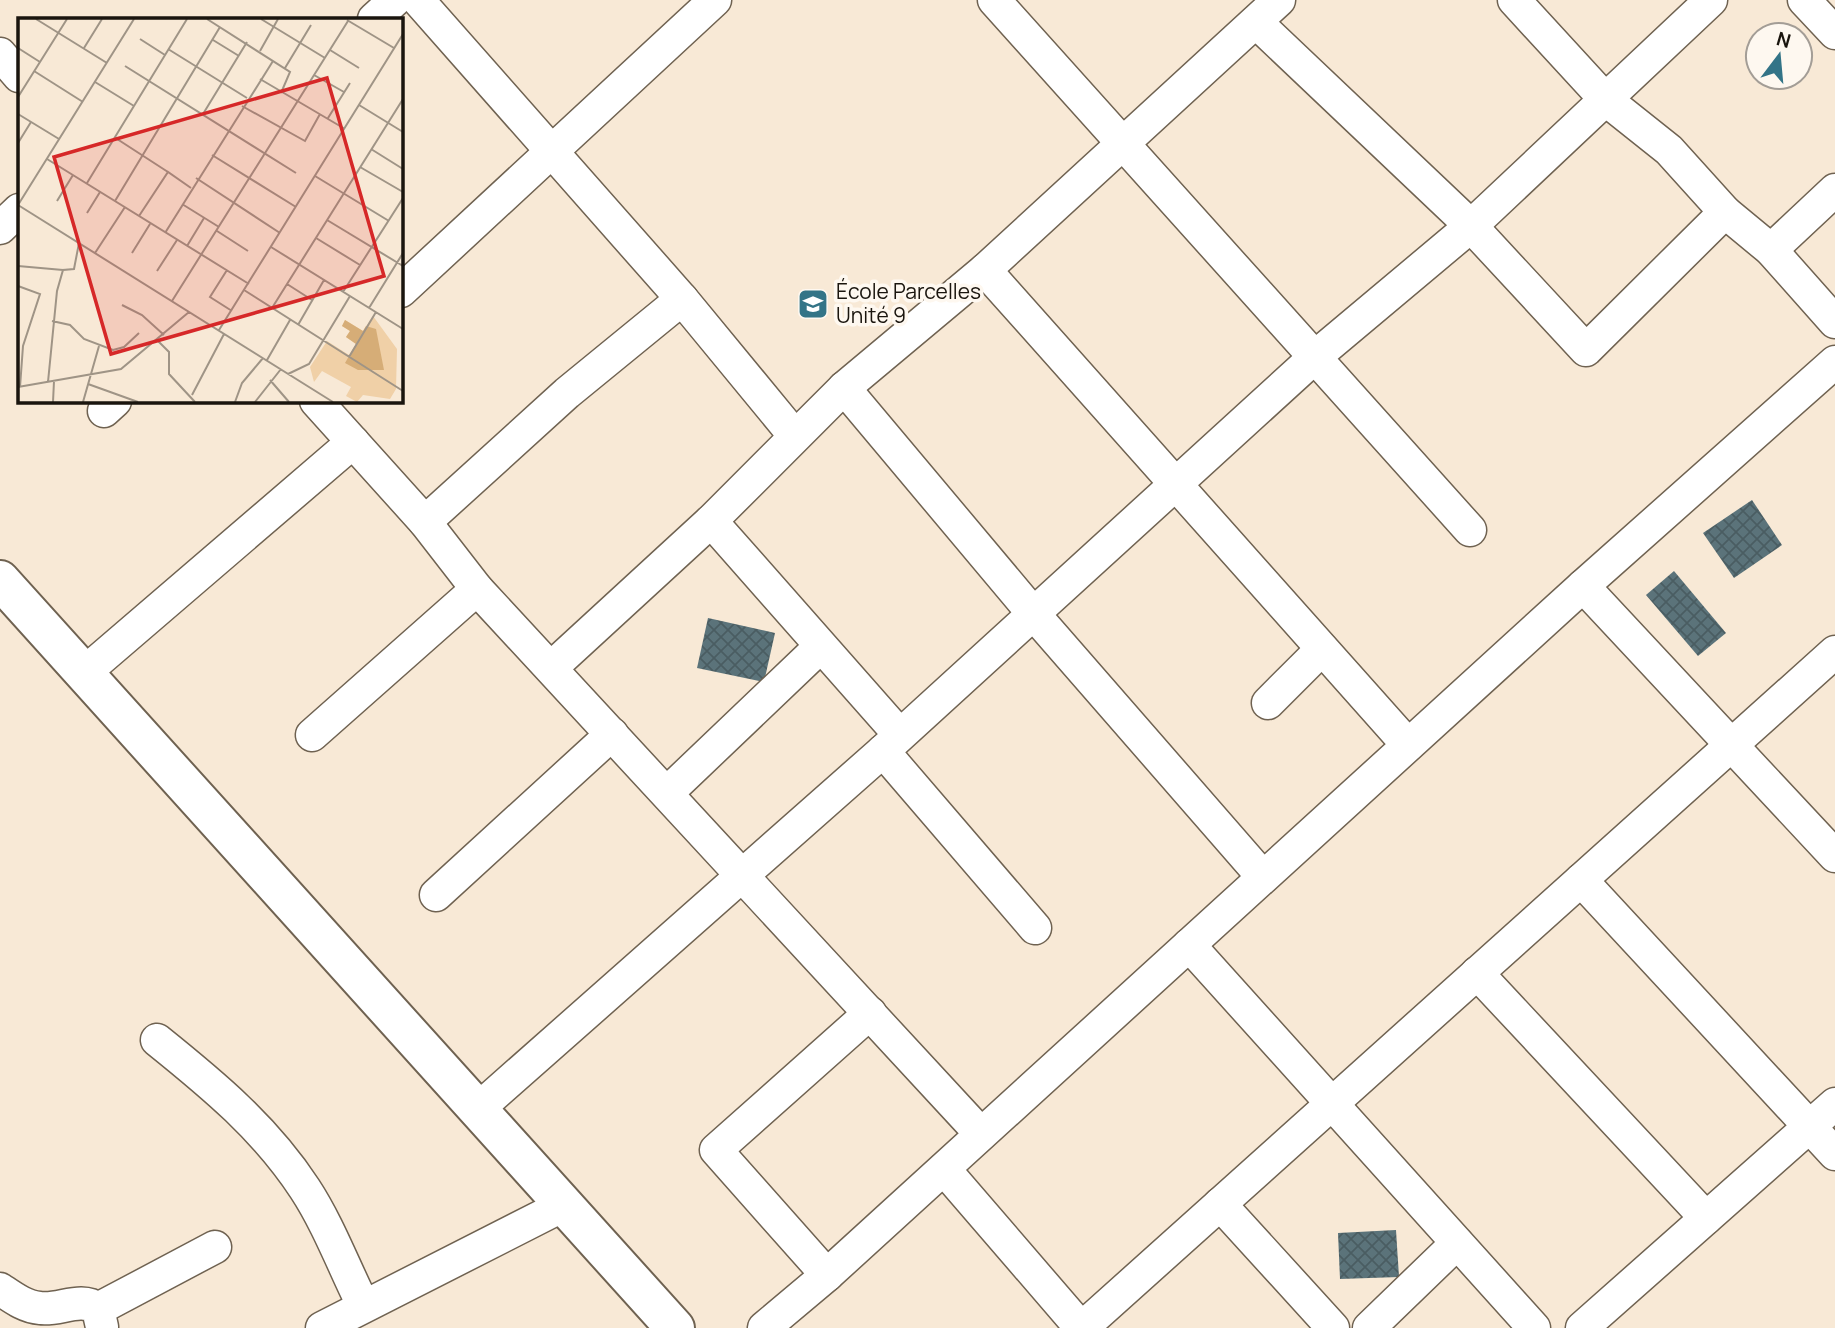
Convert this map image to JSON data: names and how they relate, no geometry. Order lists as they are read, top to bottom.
{
  "places": {
    "school or university": ["École Parcelles Unité 9"]
  },
  "north": "top"
}
